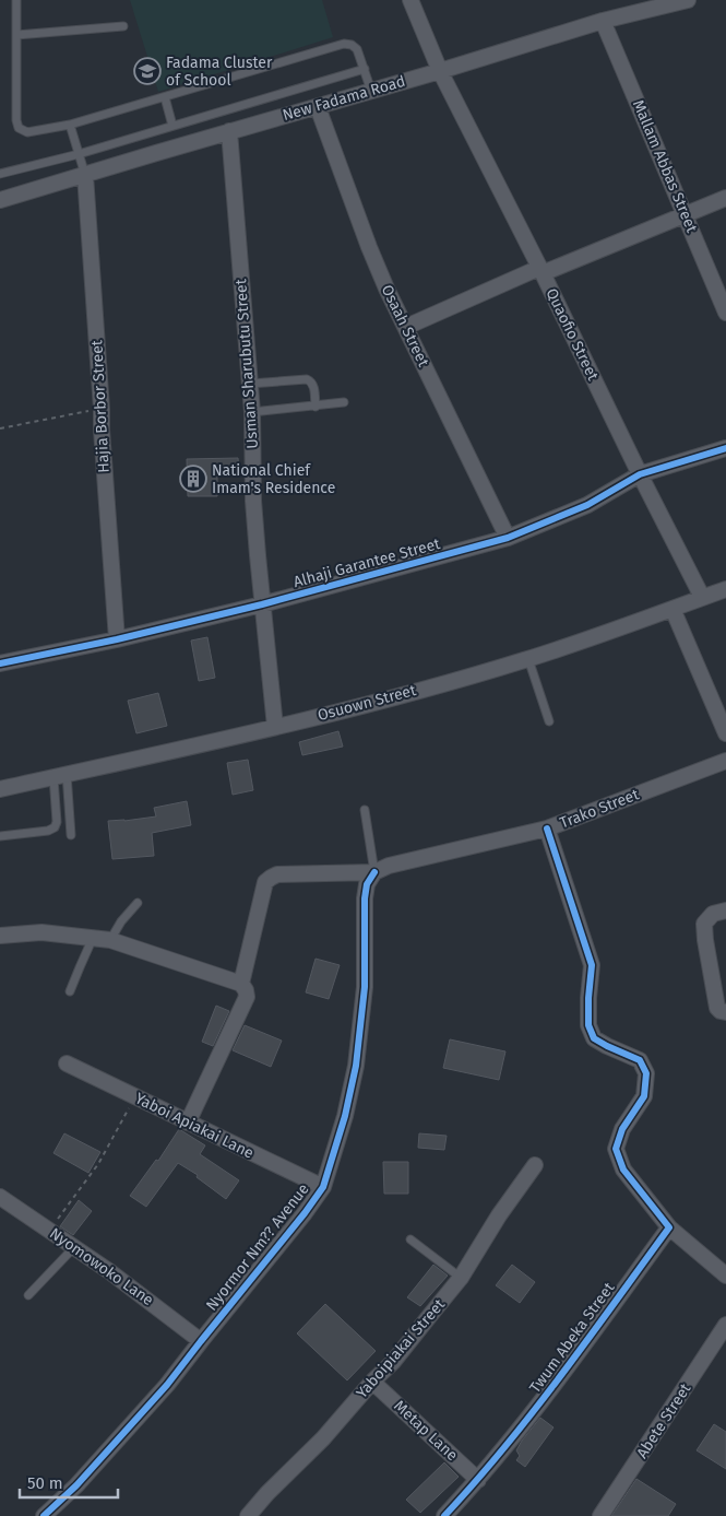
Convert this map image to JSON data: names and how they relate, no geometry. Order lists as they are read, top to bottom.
{
  "streets": {
    "street": [
      "New Fadama Road",
      "Mallam Abbas Street",
      "Osaah Street",
      "Quaofio Street",
      "Usman Sharubutu Street",
      "Hajia Borbor Street",
      "Alhaji Garantee Street",
      "Osuown Street",
      "Trako Street",
      "Yaboi Apiakai Lane",
      "Nyormor Nm?? Avenue",
      "Nyomowoko Lane",
      "Twum Abeka Street",
      "Yaboipiakai Street",
      "Abete Street",
      "Metap Lane"
    ]
  },
  "crossings": [
    ["New Fadama Road", "Mallam Abbas Street"],
    ["New Fadama Road", "Osaah Street"],
    ["New Fadama Road", "Quaofio Street"],
    ["New Fadama Road", "Usman Sharubutu Street"],
    ["New Fadama Road", "Hajia Borbor Street"],
    ["Osaah Street", "Alhaji Garantee Street"],
    ["Quaofio Street", "Alhaji Garantee Street"],
    ["Quaofio Street", "Osuown Street"],
    ["Usman Sharubutu Street", "Alhaji Garantee Street"],
    ["Usman Sharubutu Street", "Osuown Street"],
    ["Hajia Borbor Street", "Alhaji Garantee Street"],
    ["Trako Street", "Yaboi Apiakai Lane"],
    ["Trako Street", "Nyormor Nm?? Avenue"],
    ["Yaboi Apiakai Lane", "Nyormor Nm?? Avenue"],
    ["Nyormor Nm?? Avenue", "Nyomowoko Lane"],
    ["Twum Abeka Street", "Metap Lane"],
    ["Yaboipiakai Street", "Metap Lane"]
  ],
  "places": {
    "school or university": ["Fadama Cluster of School"],
    "building": ["National Chief Imam's Residence"]
  },
  "scale_bar": "50 m"
}
